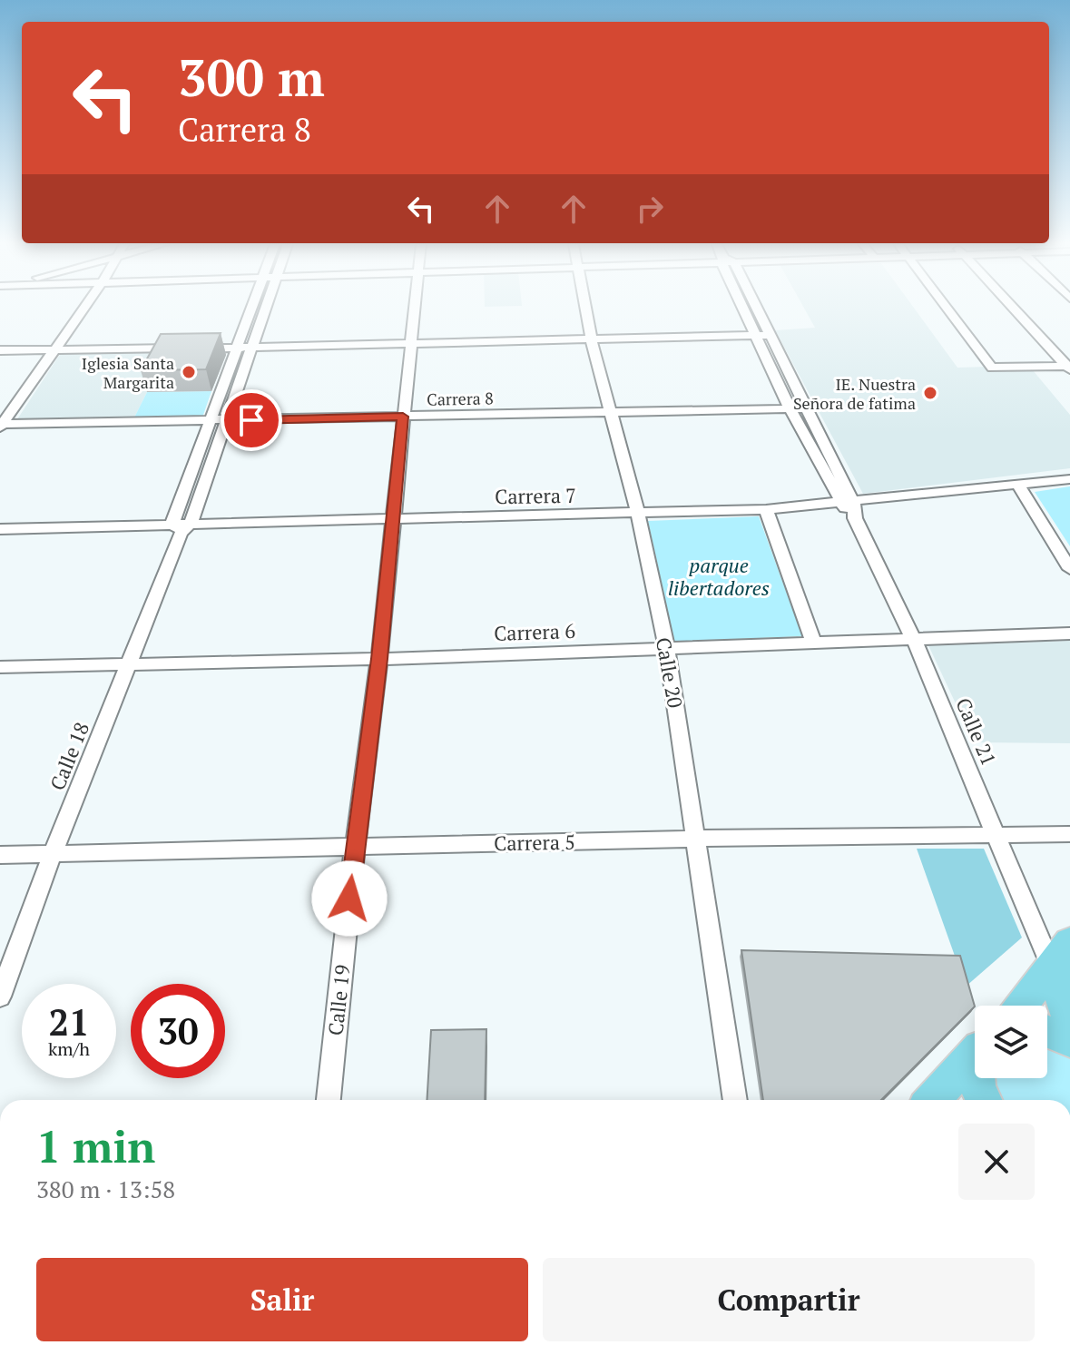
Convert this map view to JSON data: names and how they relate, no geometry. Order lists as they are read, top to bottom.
{
  "streets": {
    "street": [
      "Carrera 8",
      "Carrera 7",
      "Carrera 6",
      "Calle 20",
      "Calle 21",
      "Calle 18",
      "Carrera 5",
      "Calle 19"
    ]
  },
  "crossings": [
    ["Carrera 8", "Calle 20"],
    ["Carrera 8", "Calle 21"],
    ["Carrera 8", "Calle 18"],
    ["Carrera 8", "Calle 19"],
    ["Carrera 7", "Calle 20"],
    ["Carrera 7", "Calle 21"],
    ["Carrera 7", "Calle 18"],
    ["Carrera 7", "Calle 19"],
    ["Carrera 6", "Calle 20"],
    ["Carrera 6", "Calle 21"],
    ["Carrera 6", "Calle 18"],
    ["Carrera 6", "Calle 19"],
    ["Calle 20", "Carrera 5"],
    ["Calle 21", "Carrera 5"],
    ["Calle 18", "Carrera 5"],
    ["Carrera 5", "Calle 19"]
  ],
  "parks": ["parque libertadores"],
  "places": ["Iglesia Santa Margarita", "IE. Nuestra Señora de fatima"],
  "page": {
    "turn": ["300 m", "Carrera 8"],
    "speed": "21 km/h",
    "limit": "30",
    "heading": ["1 min", "380 m · 13:58"],
    "buttons": ["Salir", "Compartir"]
  }
}
